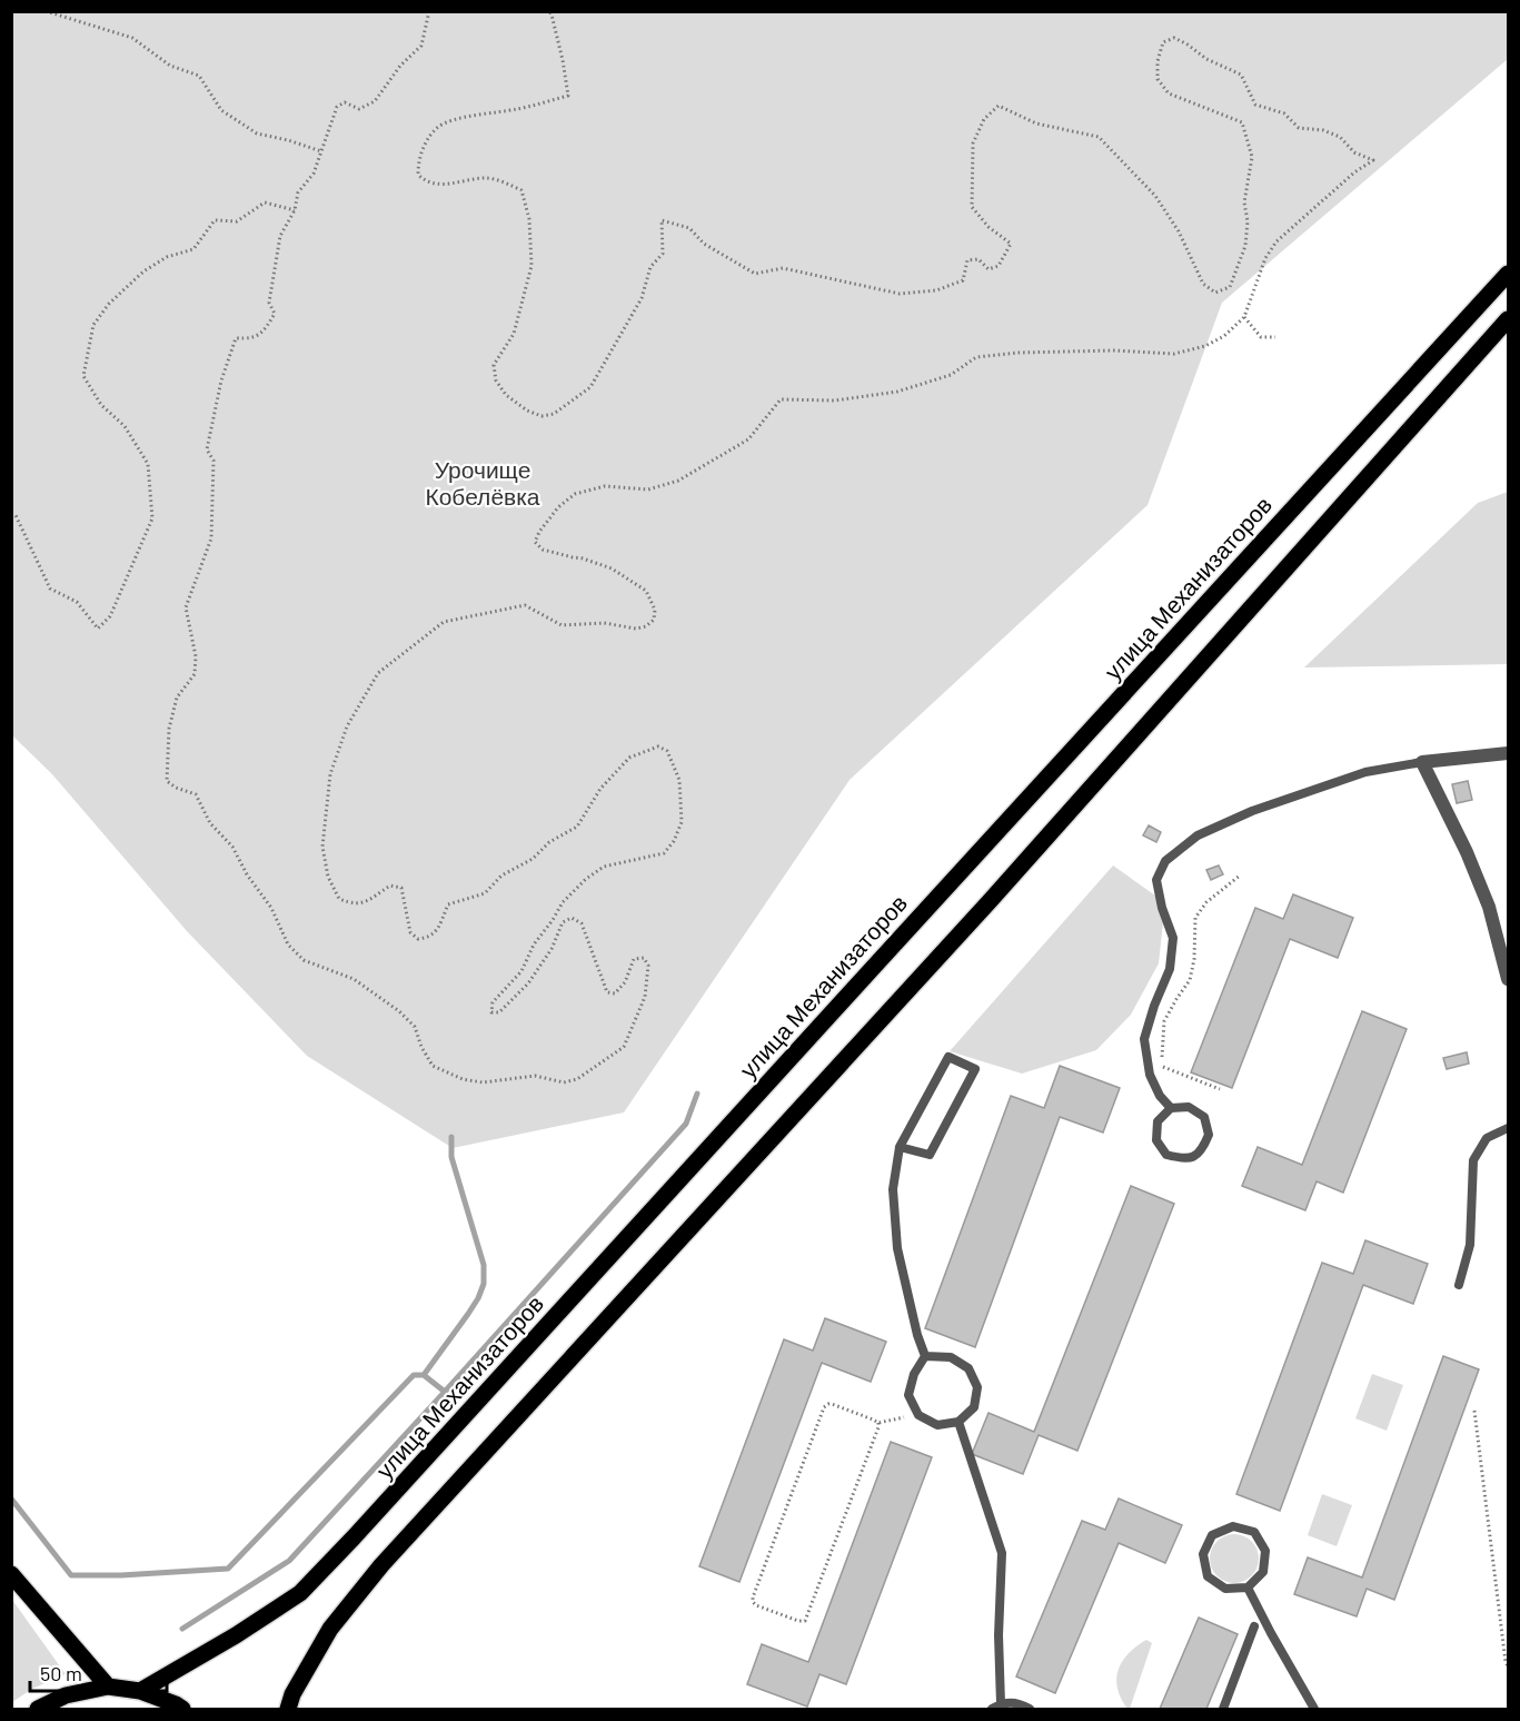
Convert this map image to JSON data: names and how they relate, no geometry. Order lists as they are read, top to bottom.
{
  "streets": {
    "main road": ["улица Механизаторов"]
  },
  "parks": ["Урочище Кобелёвка"],
  "scale_bar": "50 m"
}
